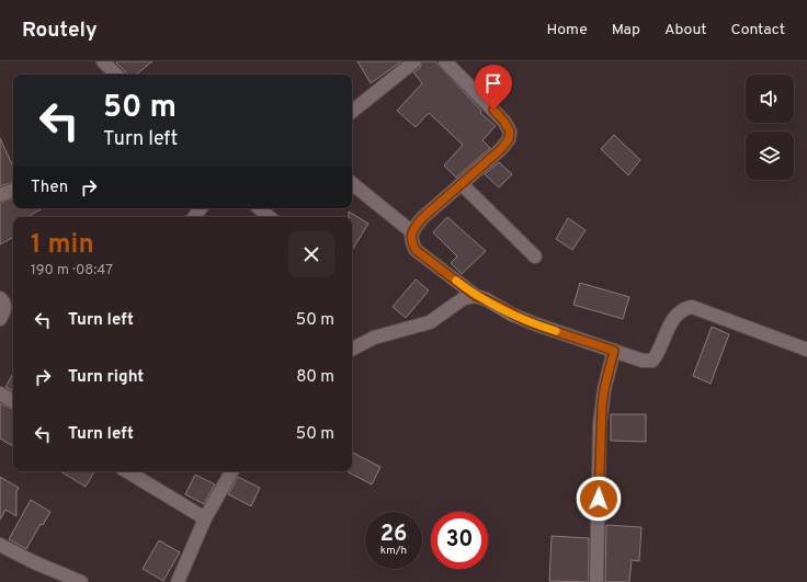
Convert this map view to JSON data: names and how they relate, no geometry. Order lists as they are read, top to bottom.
{
  "page": {
    "header": "Routely",
    "nav": [
      "Home",
      "Map",
      "About",
      "Contact"
    ],
    "turn": ["50 m", "Turn left"],
    "then": "Then",
    "heading": ["1 min", "190 m · 08:47"],
    "list": [
      {
        "name": "Turn left",
        "value": "50 m"
      },
      {
        "name": "Turn right",
        "value": "80 m"
      },
      {
        "name": "Turn left",
        "value": "50 m"
      }
    ],
    "speed": "26 km/h",
    "limit": "30"
  }
}
